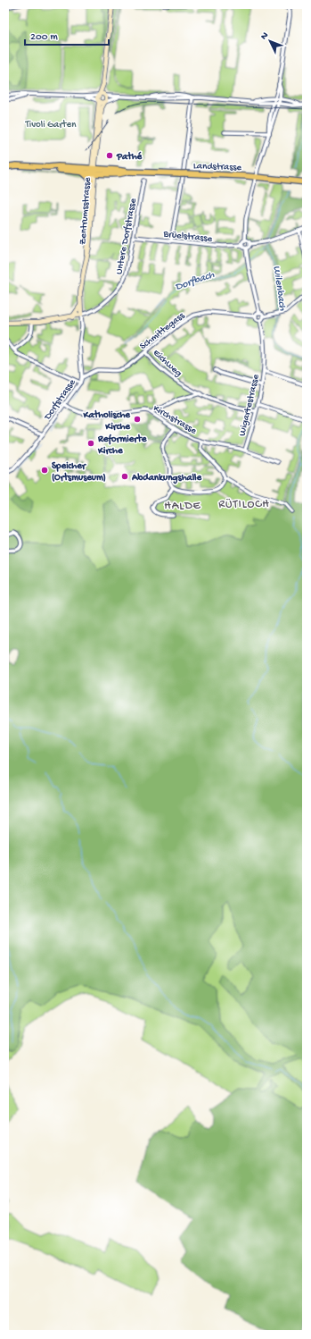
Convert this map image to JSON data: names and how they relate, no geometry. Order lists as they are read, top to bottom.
{
  "streets": {
    "main road": ["Landstrasse"],
    "street": [
      "Zentrumsstrasse",
      "Brüelstrasse",
      "Untere Dorfstrasse",
      "Schmittegass",
      "Eichweg",
      "Dorfstrasse",
      "Wigartestrasse",
      "Kirchstrasse"
    ]
  },
  "crossings": [
    ["Landstrasse", "Zentrumsstrasse"],
    ["Zentrumsstrasse", "Untere Dorfstrasse"],
    ["Zentrumsstrasse", "Dorfstrasse"],
    ["Brüelstrasse", "Untere Dorfstrasse"],
    ["Untere Dorfstrasse", "Dorfstrasse"],
    ["Schmittegass", "Eichweg"],
    ["Schmittegass", "Dorfstrasse"],
    ["Schmittegass", "Wigartestrasse"],
    ["Eichweg", "Wigartestrasse"],
    ["Dorfstrasse", "Kirchstrasse"],
    ["Wigartestrasse", "Kirchstrasse"]
  ],
  "districts": ["RÜTILOCH", "HALDE"],
  "water": ["Dorfbach", "Wilenbach"],
  "parks": ["Tivoli Garten"],
  "places": [
    "Pathé",
    "Katholische Kirche",
    "Reformierte Kirche",
    "Speicher (Ortsmuseum)",
    "Abdankungshalle"
  ],
  "scale_bar": "200 m",
  "north": "top left"
}
